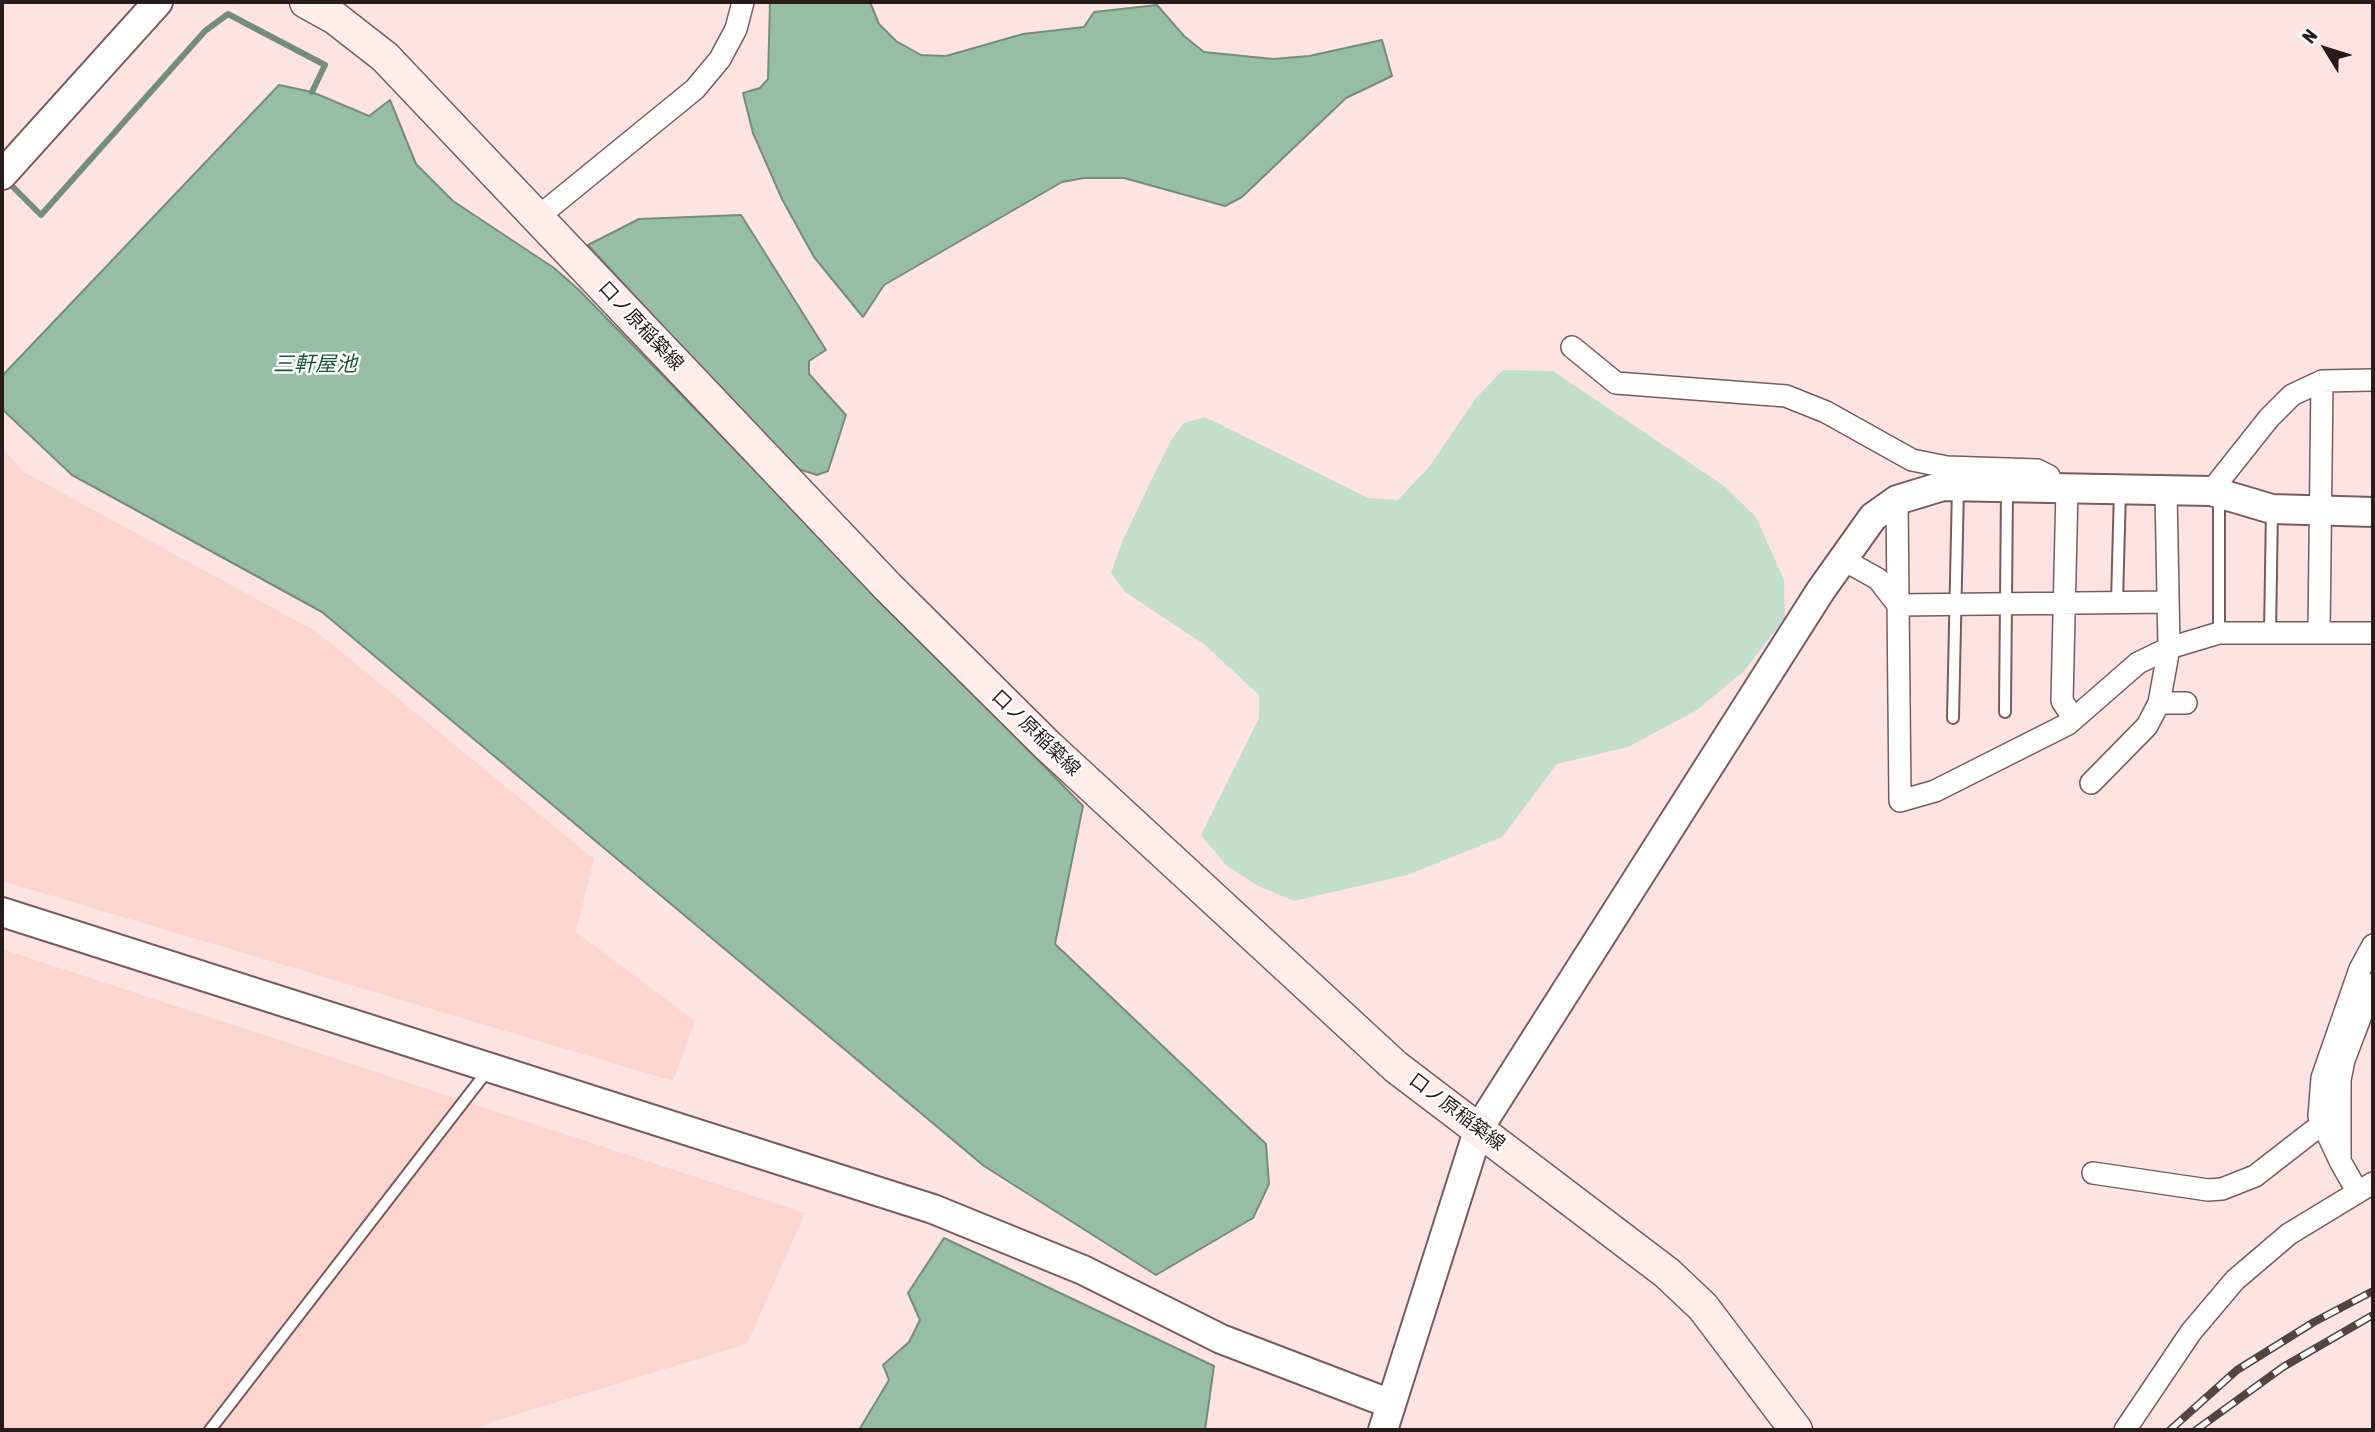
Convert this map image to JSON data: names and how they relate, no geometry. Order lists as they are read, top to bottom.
{
  "streets": {
    "main road": ["口ノ原稲築線"]
  },
  "water": ["三軒屋池"],
  "north": "top left"
}
